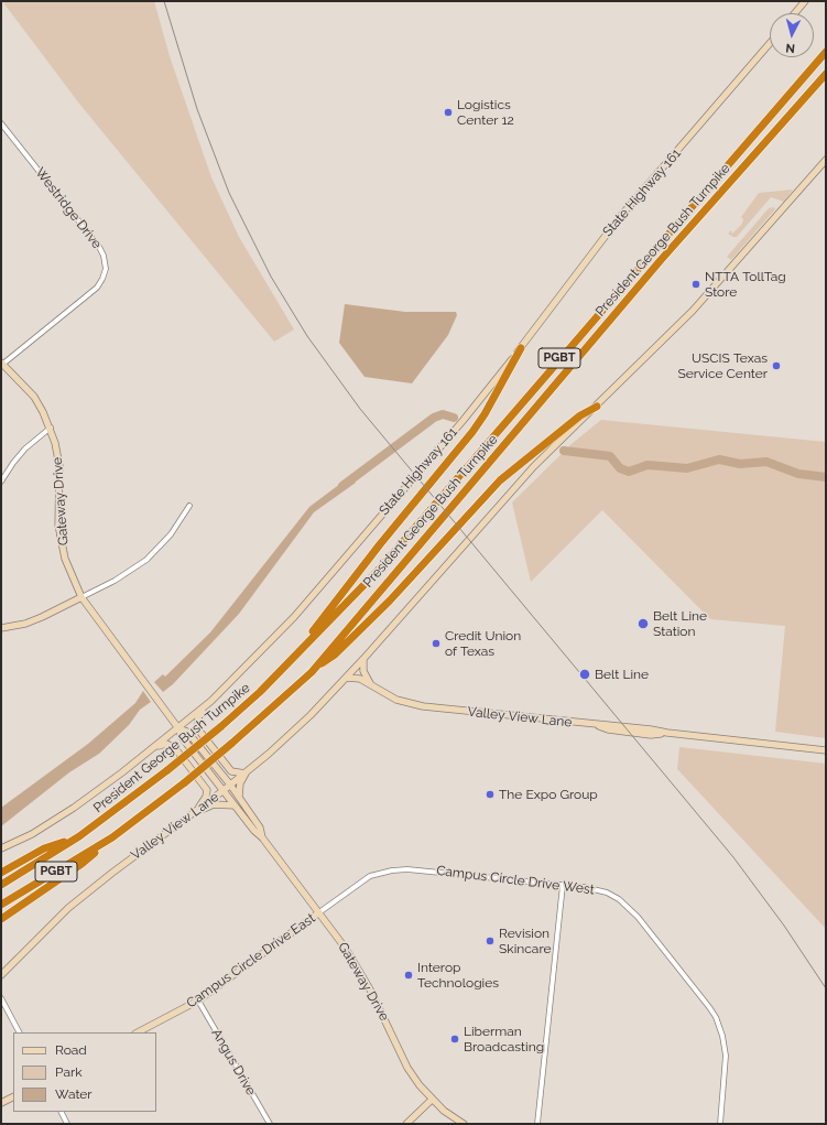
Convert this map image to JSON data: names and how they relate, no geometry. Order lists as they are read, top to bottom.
{
  "streets": {
    "highway": ["President George Bush Turnpike", "PGBT"],
    "main road": [
      "State Highway 161",
      "Gateway Drive",
      "Valley View Lane",
      "Campus Circle Drive East"
    ],
    "street": ["Westridge Drive", "Campus Circle Drive West", "Angus Drive"]
  },
  "crossings": [
    ["State Highway 161", "Gateway Drive"],
    ["Westridge Drive", "Gateway Drive"],
    ["Gateway Drive", "Valley View Lane"],
    ["Gateway Drive", "Campus Circle Drive West"],
    ["Gateway Drive", "Campus Circle Drive East"],
    ["Campus Circle Drive West", "Campus Circle Drive East"],
    ["Campus Circle Drive East", "Angus Drive"]
  ],
  "places": [
    "Logistics Center 12",
    "NTTA TollTag Store",
    "USCIS Texas Service Center",
    "Belt Line Station",
    "Credit Union of Texas",
    "Belt Line",
    "The Expo Group",
    "Revision Skincare",
    "Interop Technologies",
    "Liberman Broadcasting"
  ],
  "legend": ["Road", "Park", "Water"],
  "north": "bottom"
}
